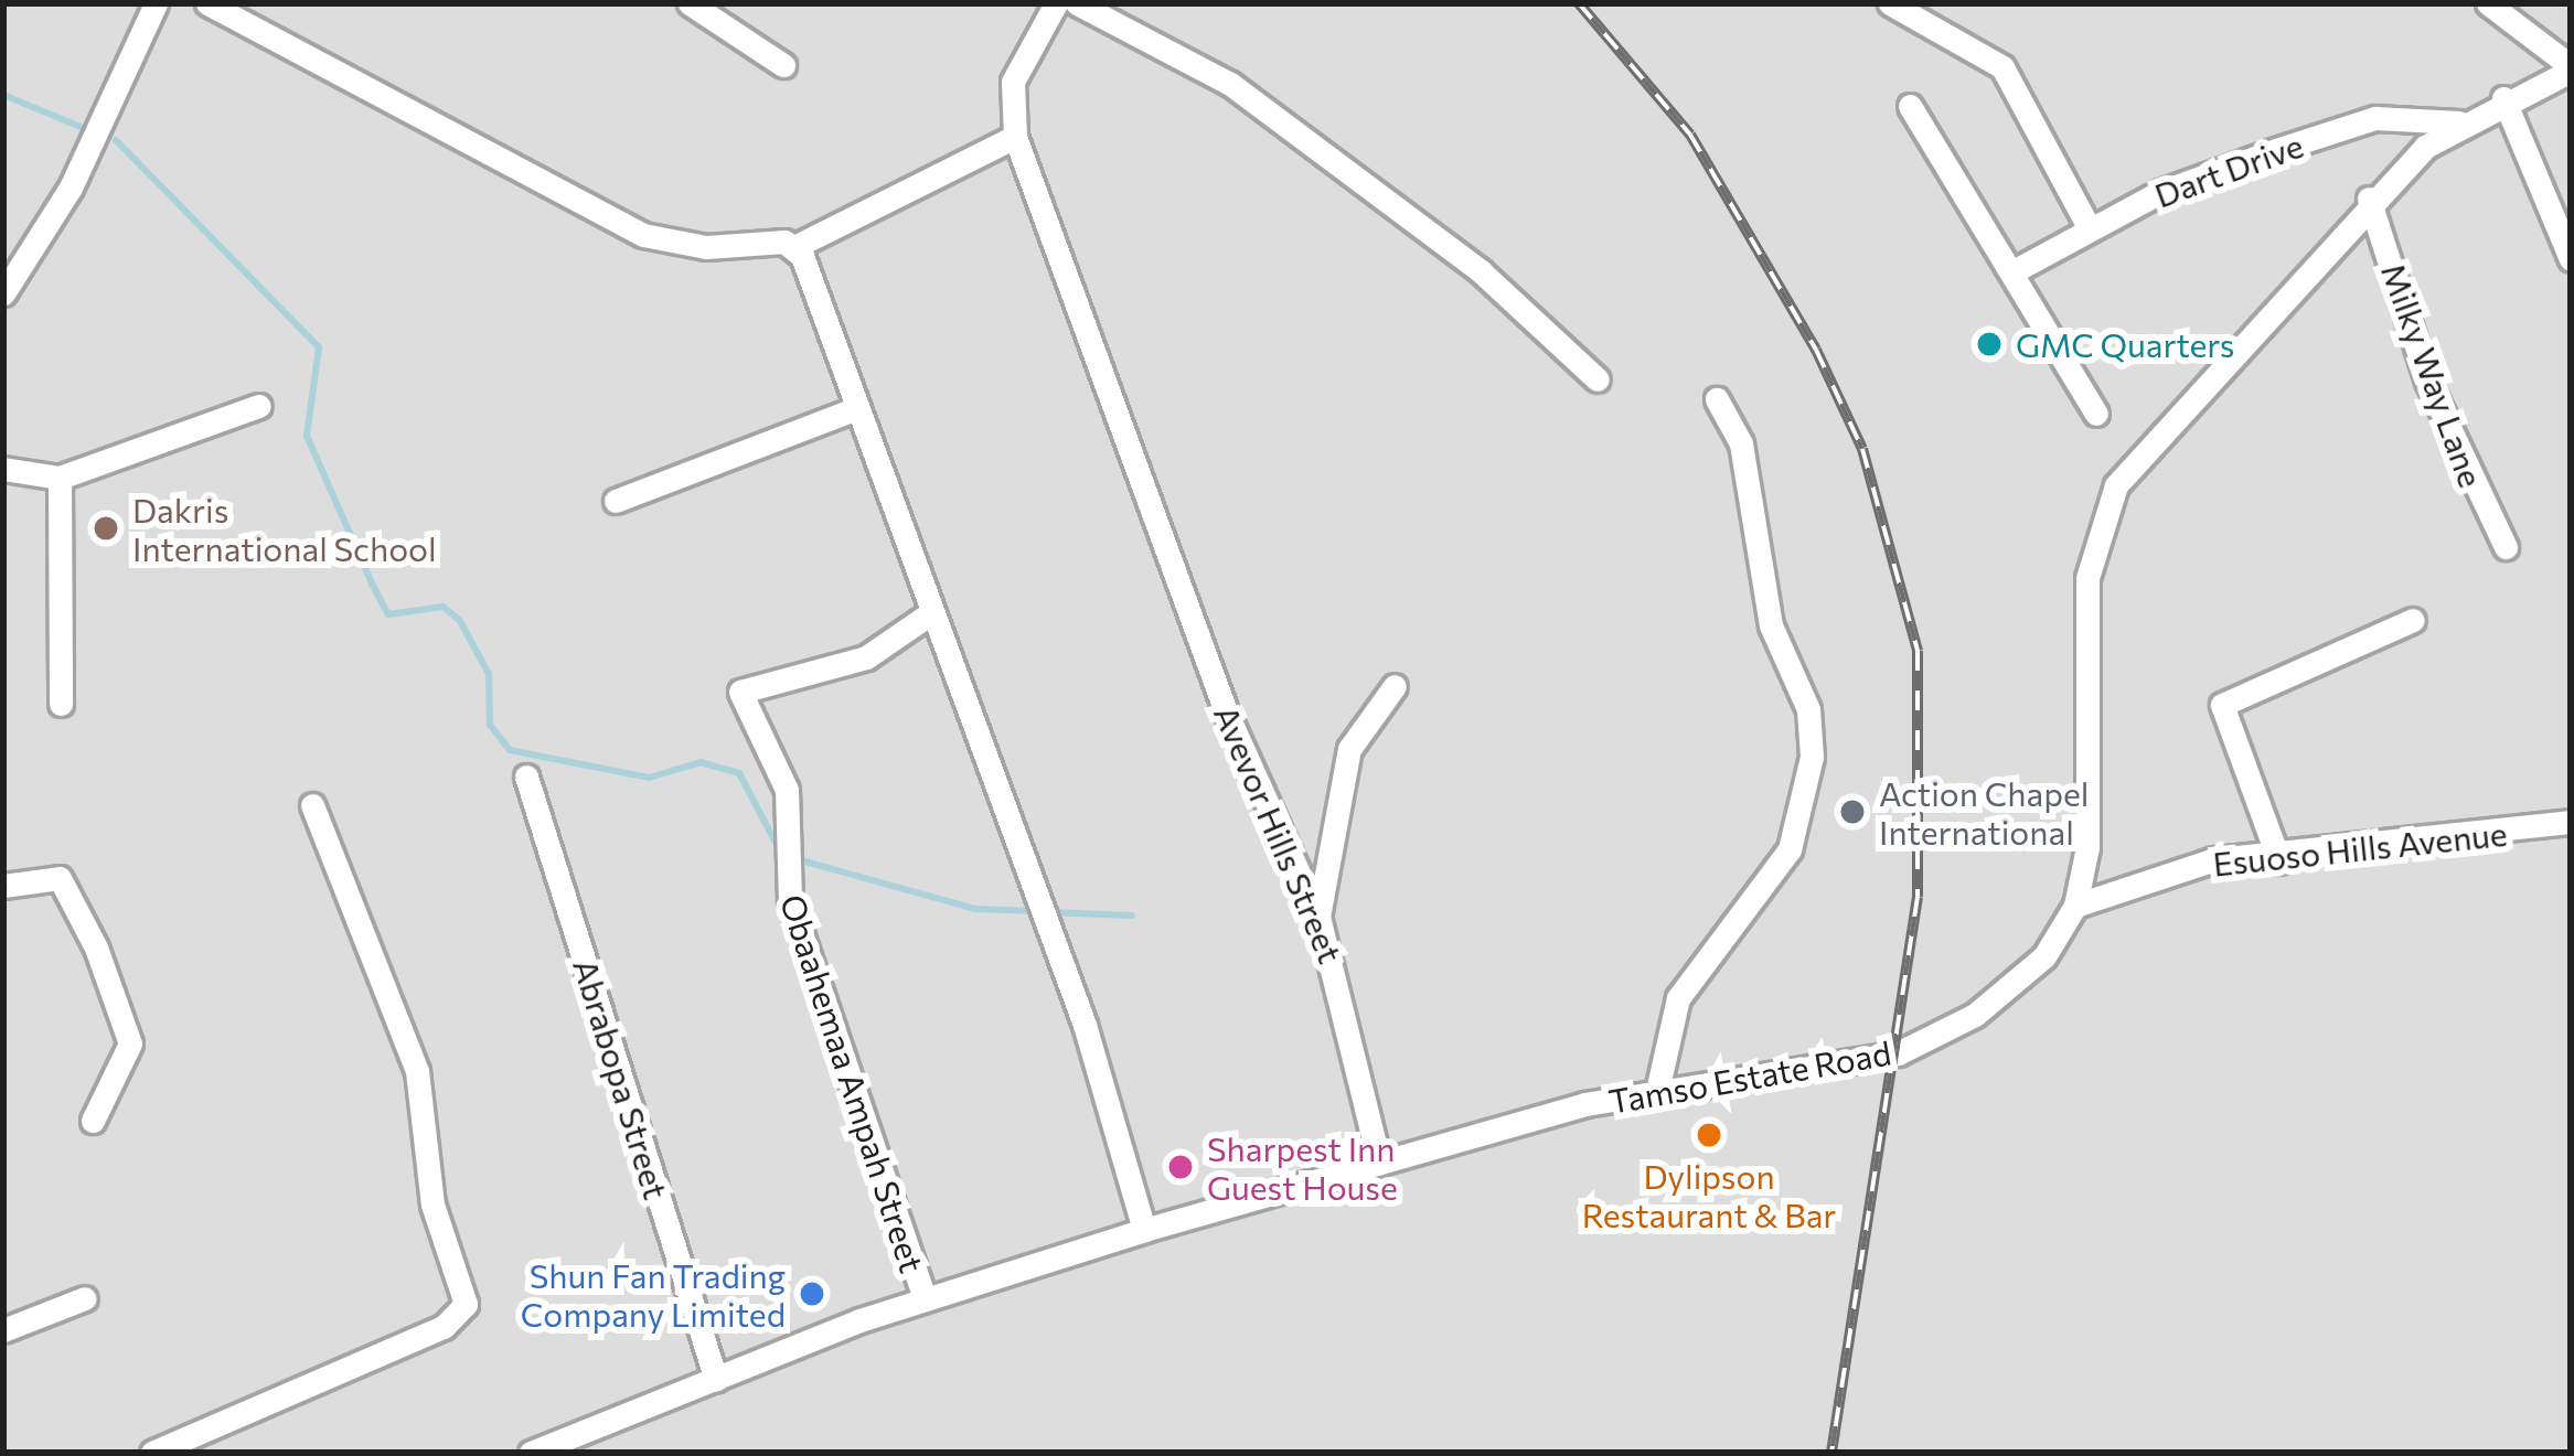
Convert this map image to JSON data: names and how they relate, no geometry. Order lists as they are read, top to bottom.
{
  "streets": {
    "street": [
      "Dart Drive",
      "Milky Way Lane",
      "Avevor Hills Street",
      "Esuoso Hills Avenue",
      "Tamso Estate Road",
      "Abrabopa Street",
      "Obaahemaa Ampah Street"
    ]
  },
  "crossings": [
    ["Dart Drive", "Tamso Estate Road"],
    ["Milky Way Lane", "Tamso Estate Road"],
    ["Avevor Hills Street", "Tamso Estate Road"],
    ["Esuoso Hills Avenue", "Tamso Estate Road"],
    ["Tamso Estate Road", "Abrabopa Street"],
    ["Tamso Estate Road", "Obaahemaa Ampah Street"]
  ],
  "places": [
    "GMC Quarters",
    "Dakris International School",
    "Action Chapel International",
    "Dylipson Restaurant & Bar",
    "Sharpest Inn Guest House",
    "Shun Fan Trading Company Limited"
  ]
}
